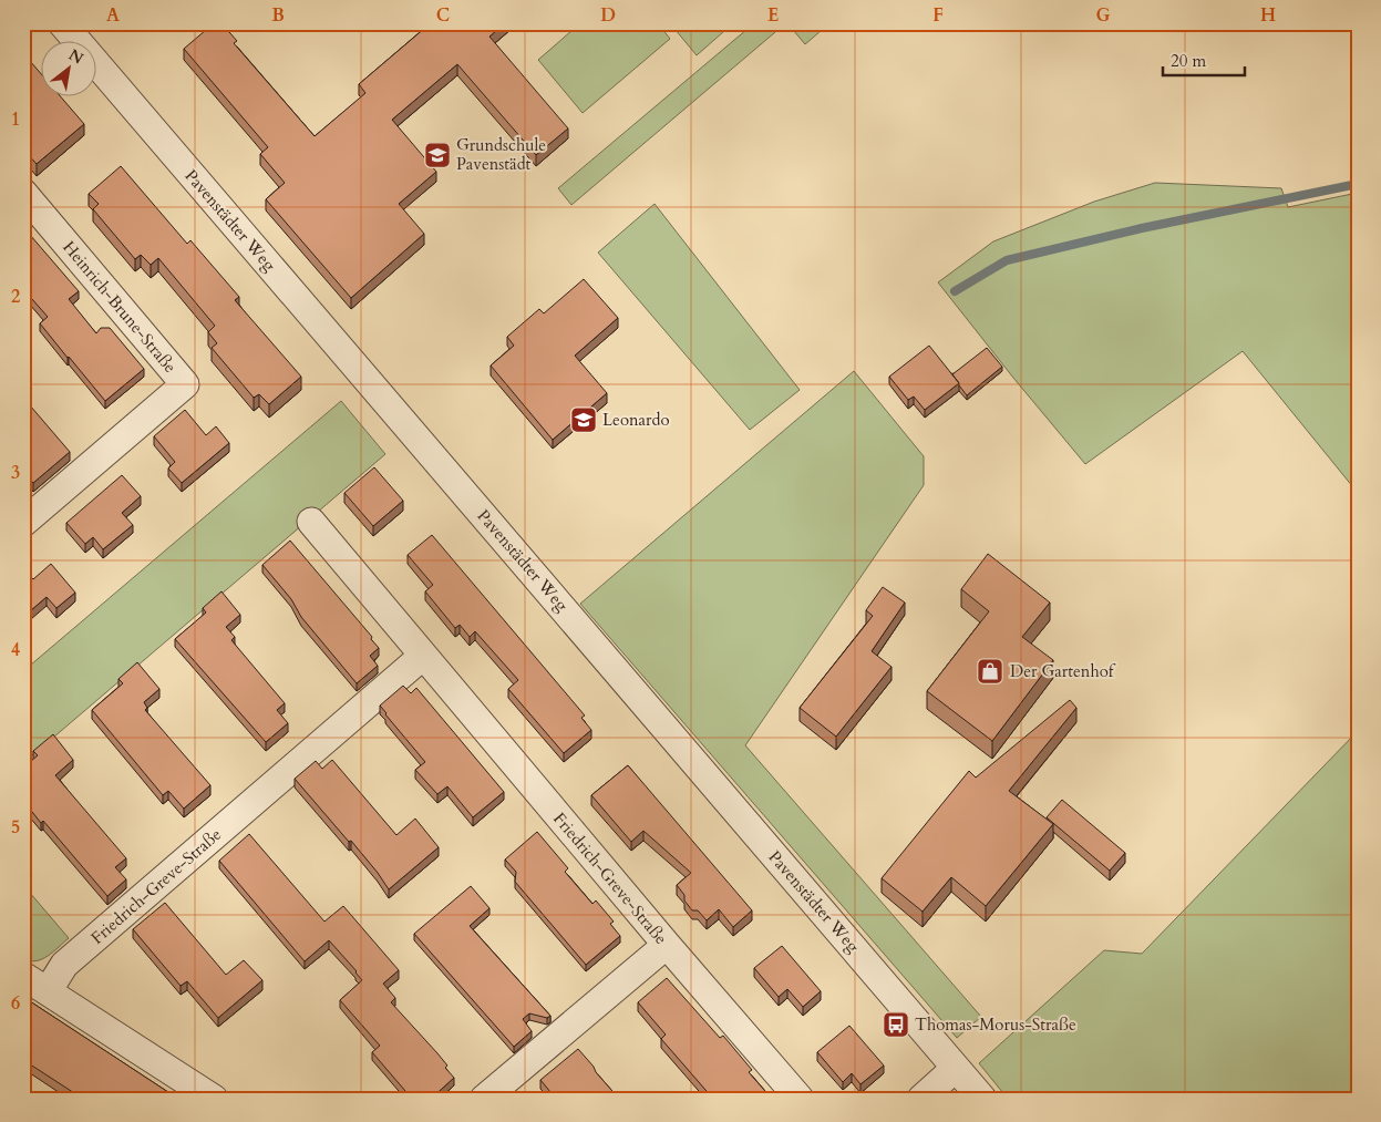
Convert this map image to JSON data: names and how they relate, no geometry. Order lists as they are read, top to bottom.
{
  "streets": {
    "street": ["Pavenstädter Weg", "Heinrich-Brune-Straße", "Friedrich-Greve-Straße"]
  },
  "places": {
    "school or university": ["Grundschule Pavenstädt", "Leonardo"],
    "shop": ["Der Gartenhof"],
    "bus stop": ["Thomas-Morus-Straße"]
  },
  "scale_bar": "20 m",
  "north": "top right",
  "grid": {
    "columns": [
      "A",
      "B",
      "C",
      "D",
      "E",
      "F",
      "G",
      "H"
    ],
    "rows": [
      "1",
      "2",
      "3",
      "4",
      "5",
      "6"
    ]
  }
}
